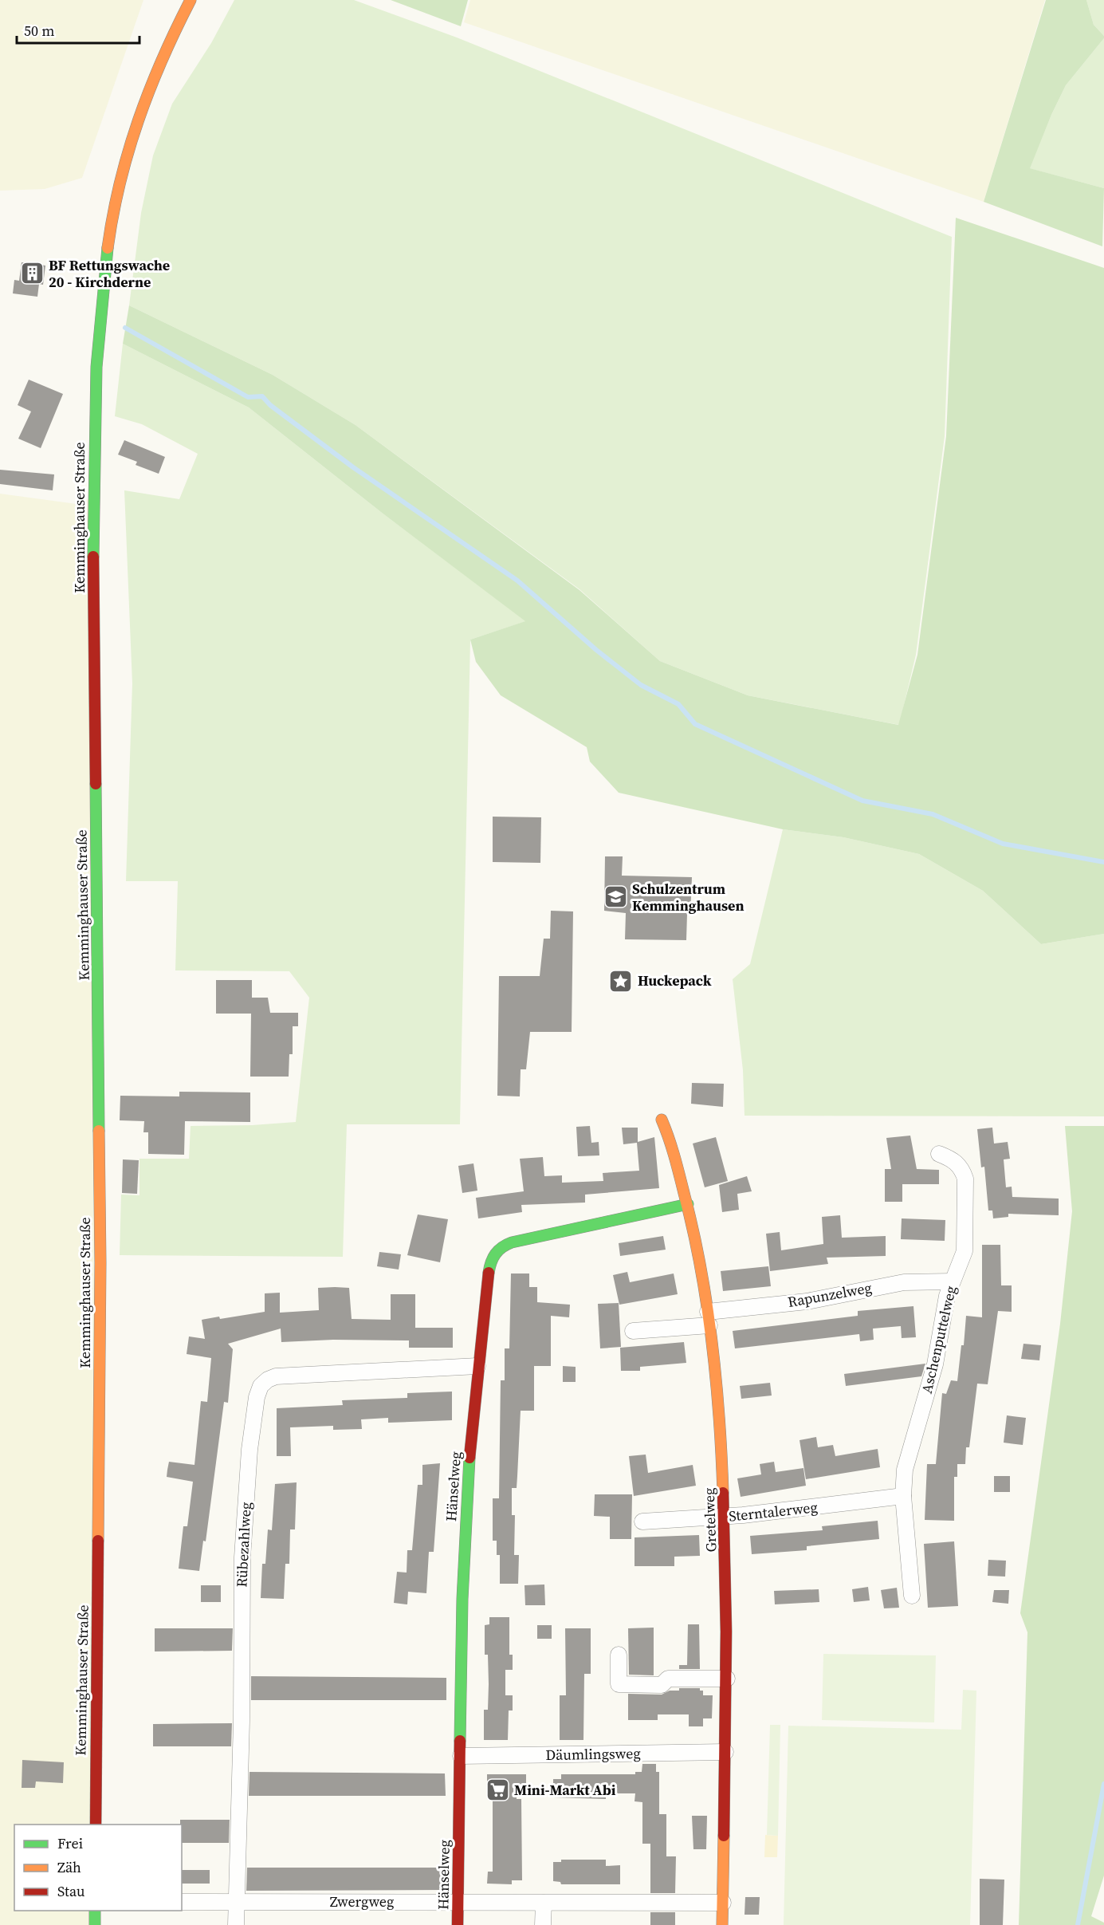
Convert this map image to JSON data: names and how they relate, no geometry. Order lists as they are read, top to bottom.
{
  "streets": {
    "main road": ["Kemminghauser Straße", "Hänselweg", "Gretelweg"],
    "street": [
      "Rapunzelweg",
      "Aschenputtelweg",
      "Sterntalerweg",
      "Rübezahlweg",
      "Däumlingsweg",
      "Zwergweg"
    ]
  },
  "crossings": [
    ["Rapunzelweg", "Aschenputtelweg"],
    ["Rapunzelweg", "Gretelweg"],
    ["Aschenputtelweg", "Sterntalerweg"],
    ["Hänselweg", "Gretelweg"],
    ["Hänselweg", "Rübezahlweg"],
    ["Hänselweg", "Däumlingsweg"],
    ["Hänselweg", "Zwergweg"],
    ["Sterntalerweg", "Gretelweg"],
    ["Gretelweg", "Däumlingsweg"],
    ["Gretelweg", "Zwergweg"],
    ["Rübezahlweg", "Zwergweg"]
  ],
  "places": {
    "building": ["BF Rettungswache 20 - Kirchderne"],
    "school or university": ["Schulzentrum Kemminghausen"],
    "place": ["Huckepack"],
    "supermarket": ["Mini-Markt Abi"]
  },
  "legend": ["Frei", "Zäh", "Stau"],
  "scale_bar": "50 m"
}
